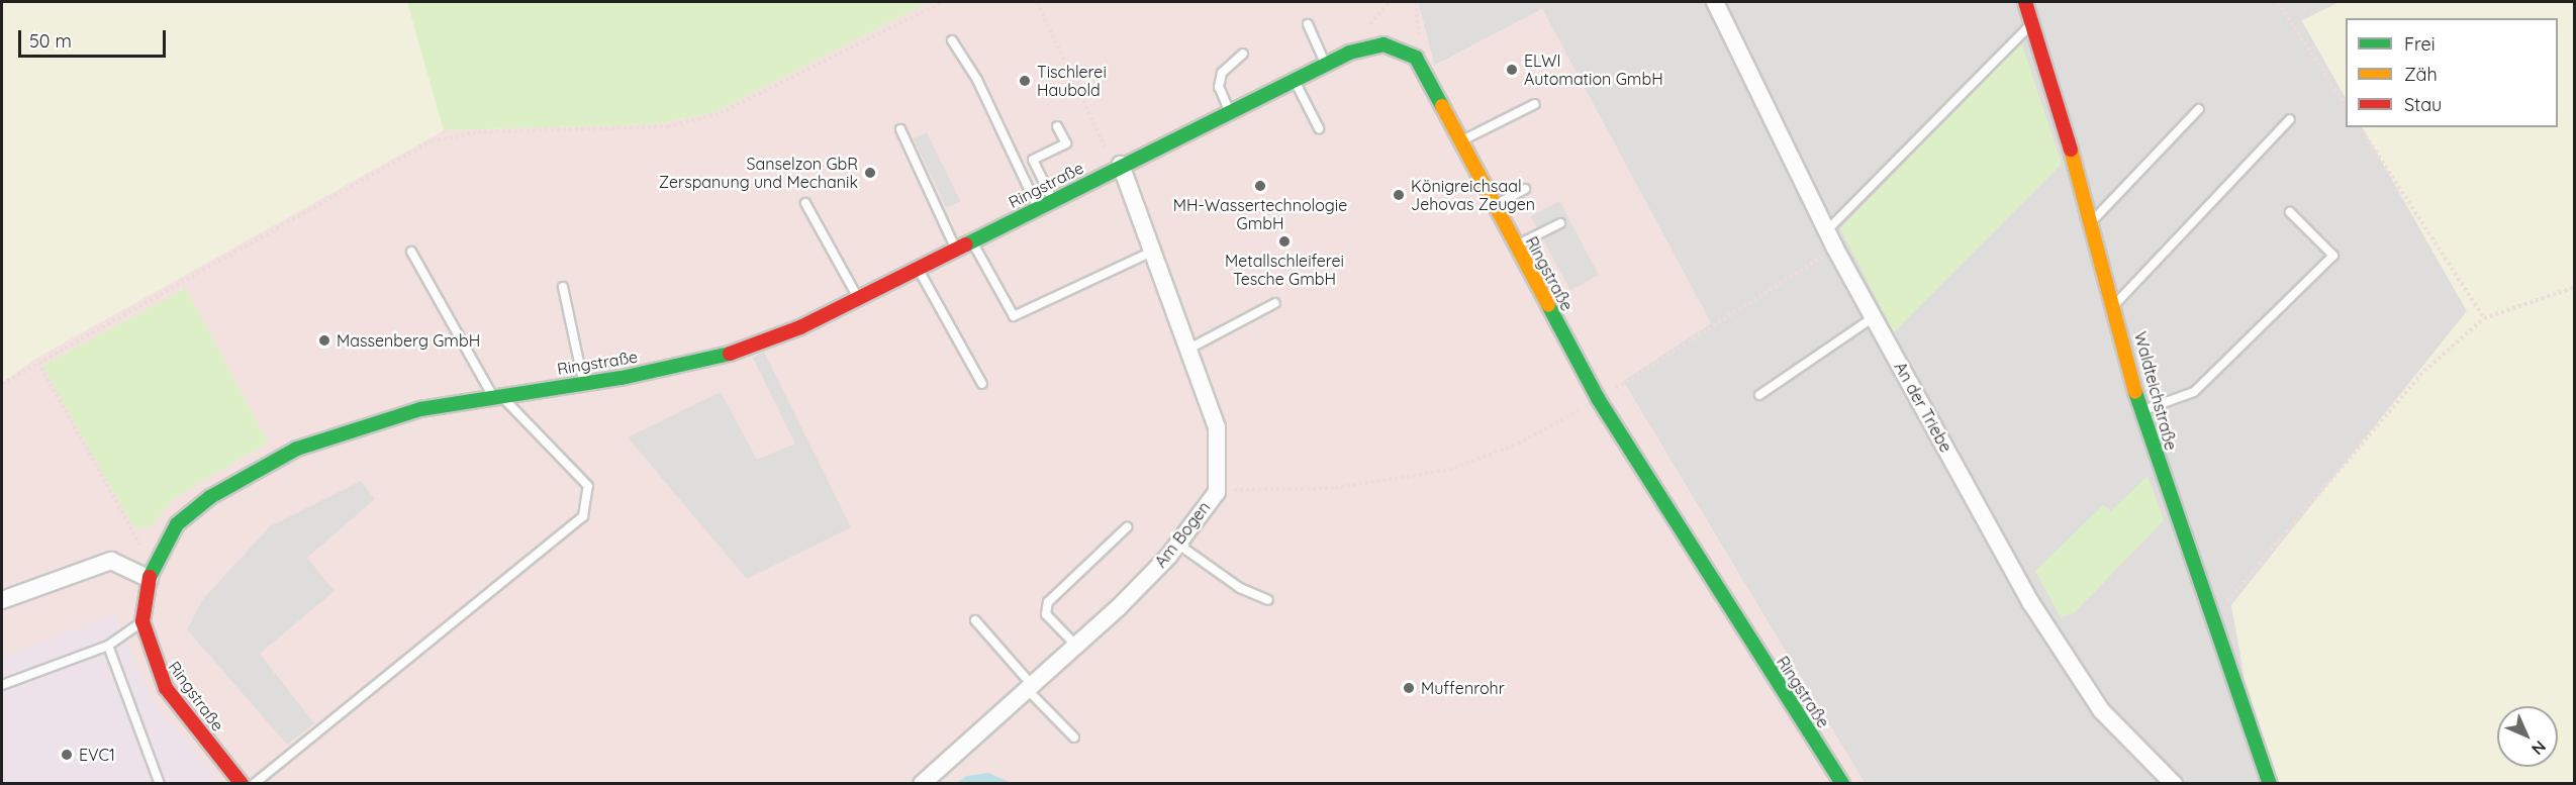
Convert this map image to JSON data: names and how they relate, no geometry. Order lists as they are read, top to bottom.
{
  "streets": {
    "street": [
      "Ringstraße",
      "Waldteichstraße",
      "An der Triebe",
      "Am Bogen"
    ]
  },
  "crossings": [
    ["Ringstraße", "Am Bogen"]
  ],
  "places": [
    "ELWI Automation GmbH",
    "Tischlerei Haubold",
    "Sanselzon GbR Zerspanung und Mechanik",
    "MH-Wassertechnologie GmbH",
    "Königreichsaal Jehovas Zeugen",
    "Metallschleiferei Tesche GmbH",
    "Massenberg GmbH",
    "Muffenrohr",
    "EVC1"
  ],
  "legend": ["Frei", "Zäh", "Stau"],
  "scale_bar": "50 m",
  "north": "bottom right"
}
